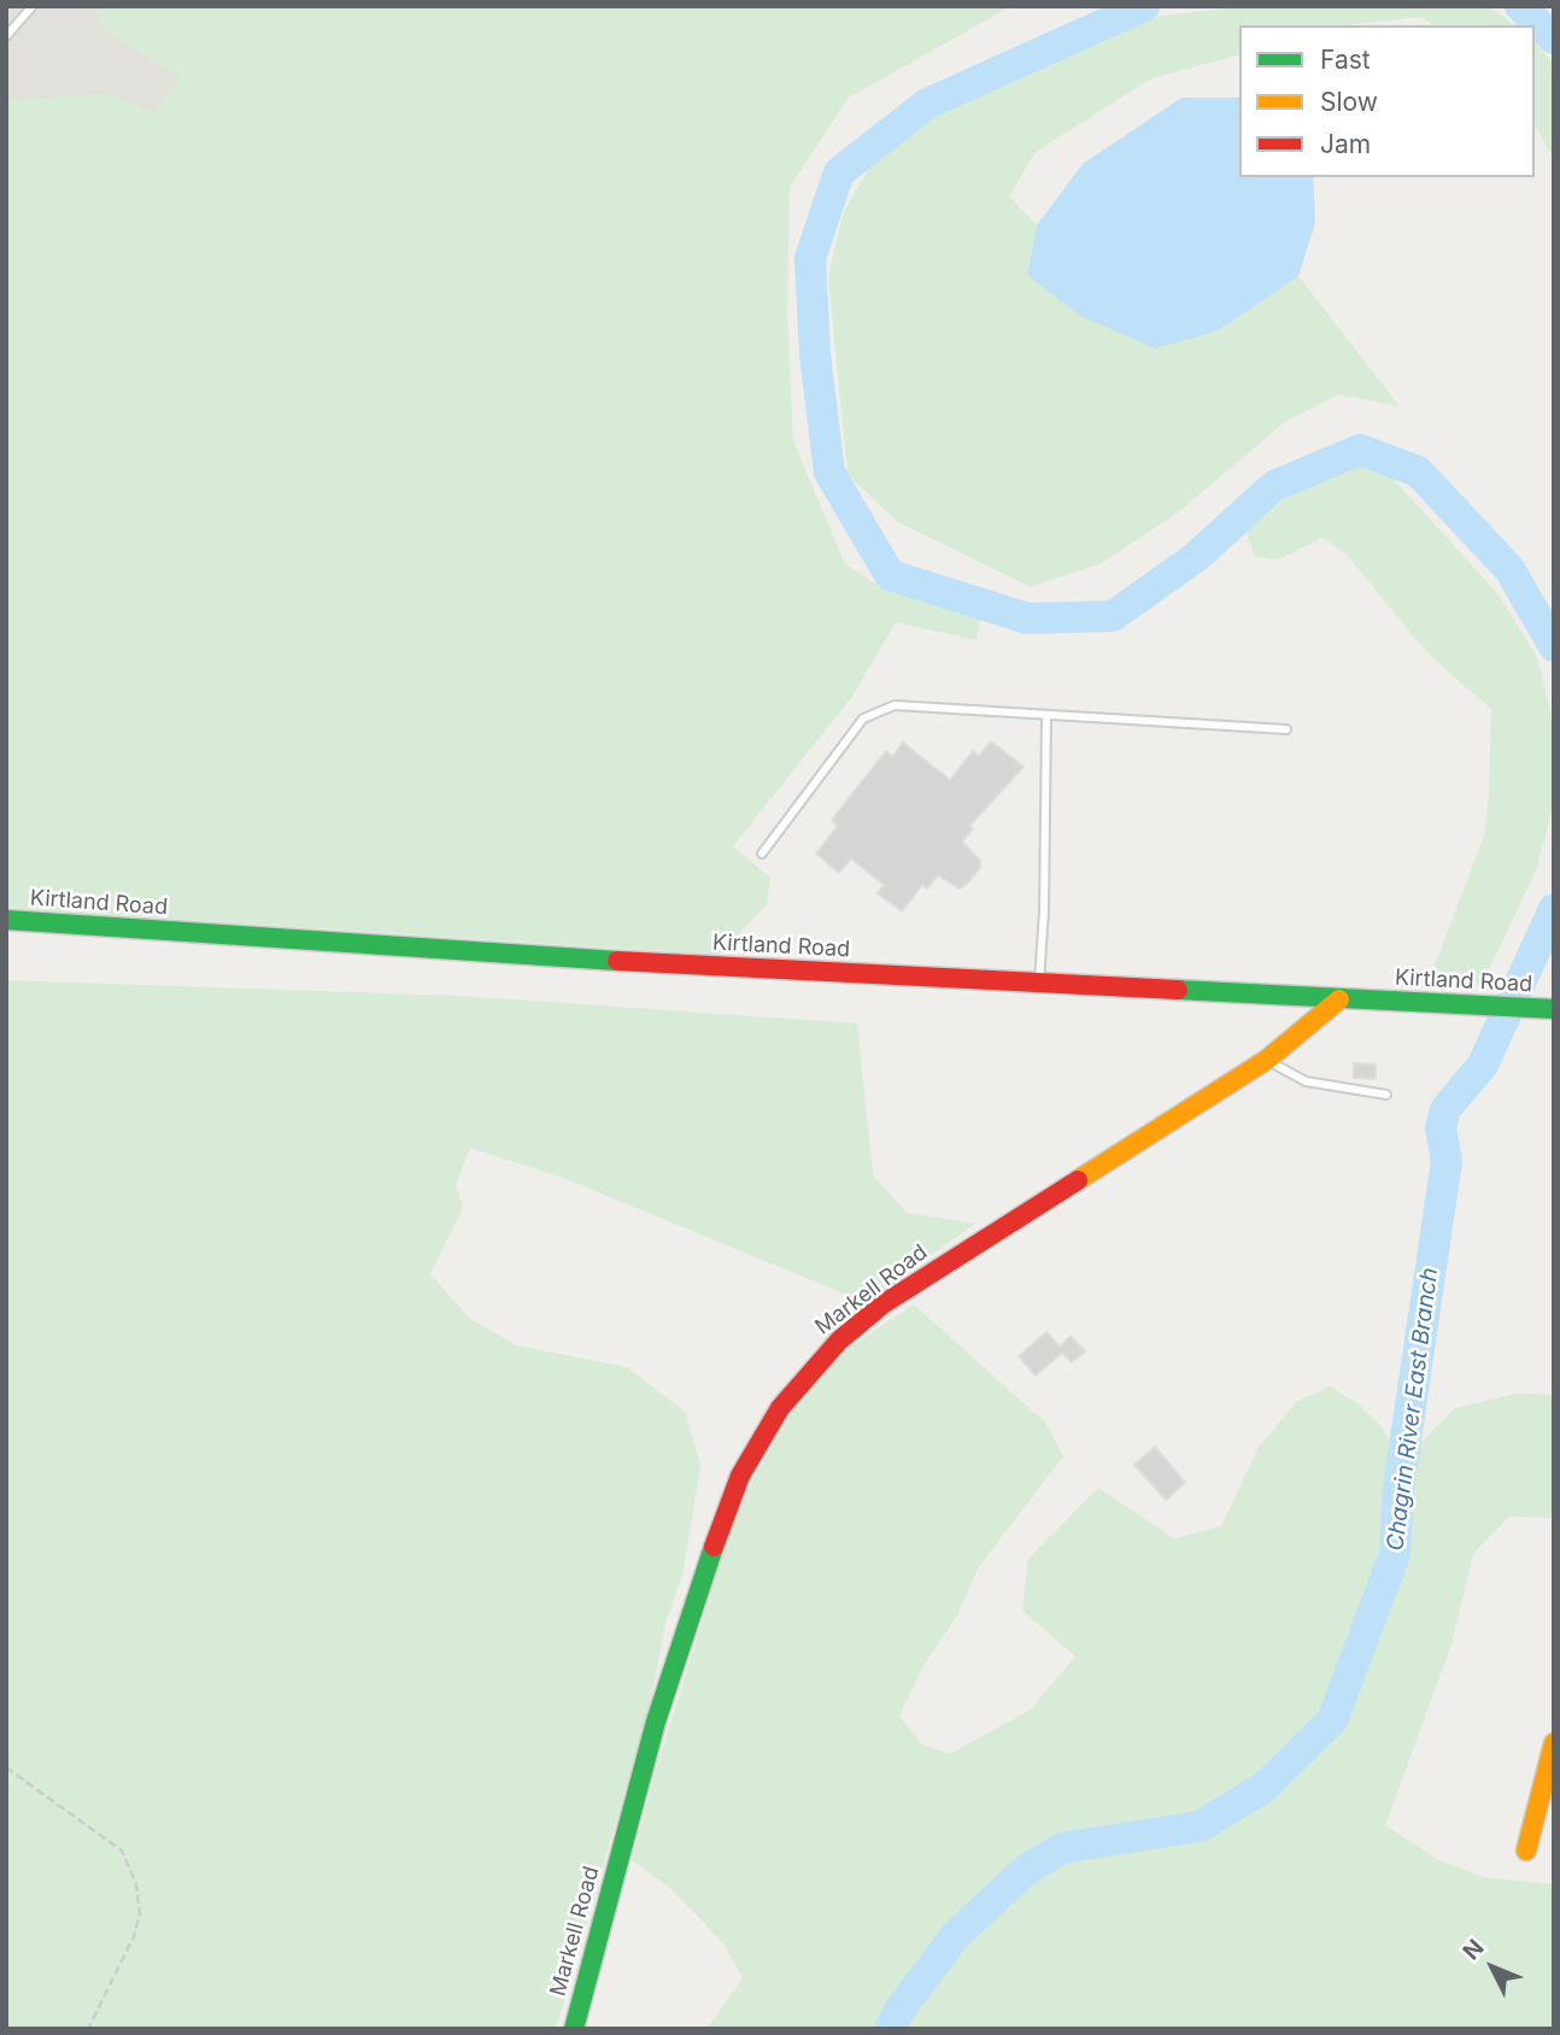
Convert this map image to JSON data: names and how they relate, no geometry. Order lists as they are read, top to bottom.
{
  "streets": {
    "main road": ["Kirtland Road", "Markell Road"]
  },
  "crossings": [
    ["Kirtland Road", "Markell Road"]
  ],
  "water": ["Chagrin River East Branch"],
  "legend": ["Fast", "Slow", "Jam"],
  "north": "top left"
}
